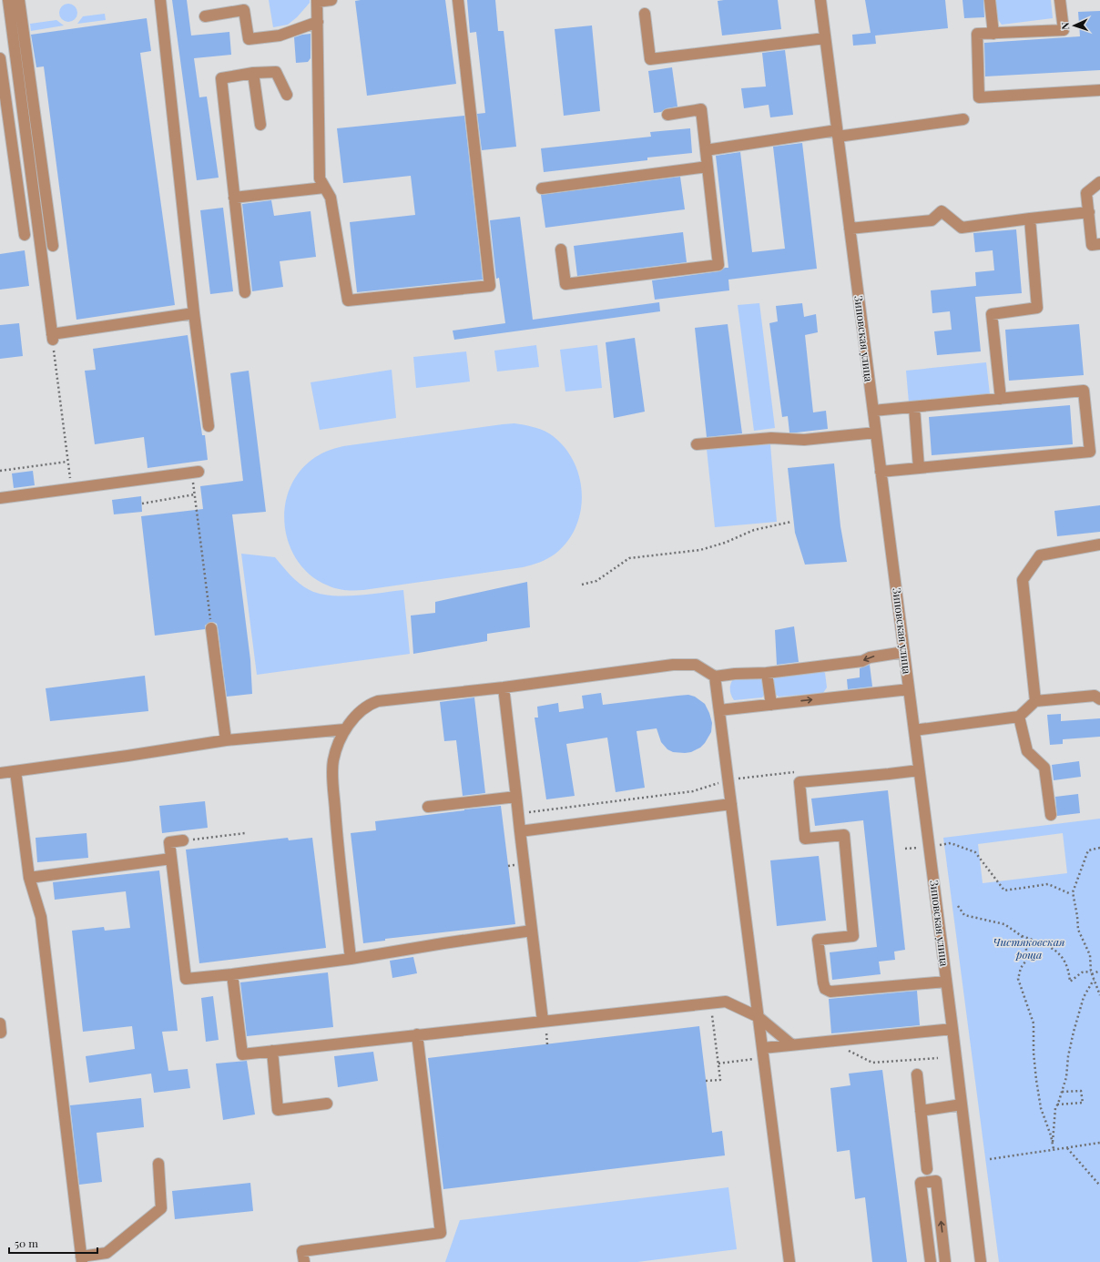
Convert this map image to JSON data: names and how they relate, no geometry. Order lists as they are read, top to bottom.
{
  "streets": {
    "street": ["Зиповская улица"]
  },
  "parks": ["Чистяковская роща"],
  "scale_bar": "50 m",
  "north": "left"
}
